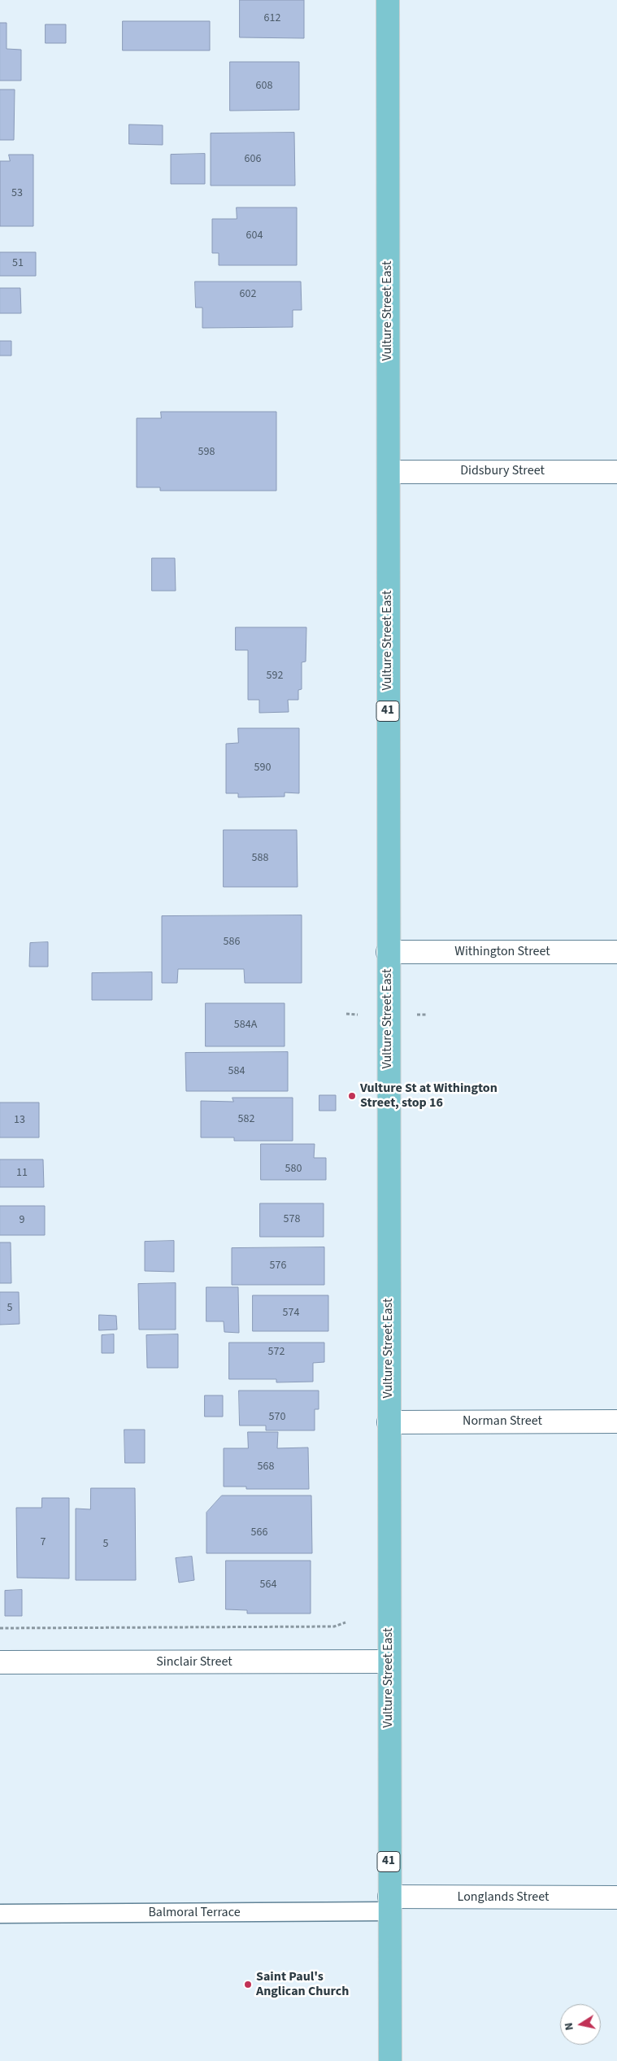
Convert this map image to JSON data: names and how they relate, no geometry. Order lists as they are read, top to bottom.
{
  "streets": {
    "main road": ["Vulture Street East", "41"],
    "street": [
      "Didsbury Street",
      "Withington Street",
      "Norman Street",
      "Sinclair Street",
      "Longlands Street"
    ],
    "lane": ["Balmoral Terrace"]
  },
  "crossings": [
    ["Vulture Street East", "Didsbury Street"],
    ["Vulture Street East", "Withington Street"],
    ["Vulture Street East", "Norman Street"],
    ["Vulture Street East", "Sinclair Street"],
    ["Vulture Street East", "Longlands Street"],
    ["Vulture Street East", "Balmoral Terrace"],
    ["Longlands Street", "Balmoral Terrace"]
  ],
  "places": ["Vulture St at Withington Street, stop 16", "Saint Paul's Anglican Church"],
  "house_numbers": [
    "612",
    "608",
    "606",
    "53",
    "604",
    "51",
    "602",
    "598",
    "592",
    "590",
    "588",
    "586",
    "584A",
    "584",
    "582",
    "13",
    "580",
    "11",
    "578",
    "9",
    "576",
    "5",
    "574",
    "572",
    "570",
    "568",
    "566",
    "7",
    "5",
    "564"
  ],
  "north": "left"
}
